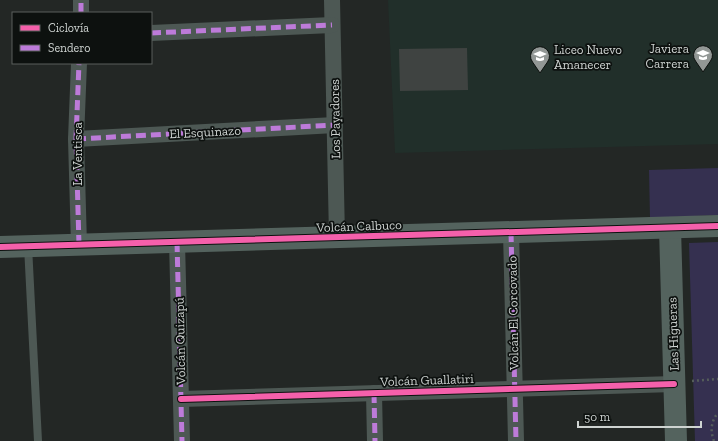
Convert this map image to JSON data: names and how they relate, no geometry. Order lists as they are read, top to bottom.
{
  "streets": {
    "street": [
      "Los Payadores",
      "El Esquinazo",
      "La Ventisca",
      "Volcán Calbuco",
      "Volcán El Corcovado",
      "Las Higueras",
      "Volcán Quizapú",
      "Volcán Guallatiri"
    ]
  },
  "crossings": [
    ["Los Payadores", "El Esquinazo"],
    ["Los Payadores", "Volcán Calbuco"],
    ["El Esquinazo", "La Ventisca"],
    ["La Ventisca", "Volcán Calbuco"],
    ["Volcán Calbuco", "Volcán El Corcovado"],
    ["Volcán Calbuco", "Las Higueras"],
    ["Volcán Calbuco", "Volcán Quizapú"],
    ["Volcán El Corcovado", "Volcán Guallatiri"],
    ["Las Higueras", "Volcán Guallatiri"],
    ["Volcán Quizapú", "Volcán Guallatiri"]
  ],
  "places": {
    "school or university": ["Javiera Carrera", "Liceo Nuevo Amanecer"]
  },
  "legend": ["Ciclovía", "Sendero"],
  "scale_bar": "50 m"
}
